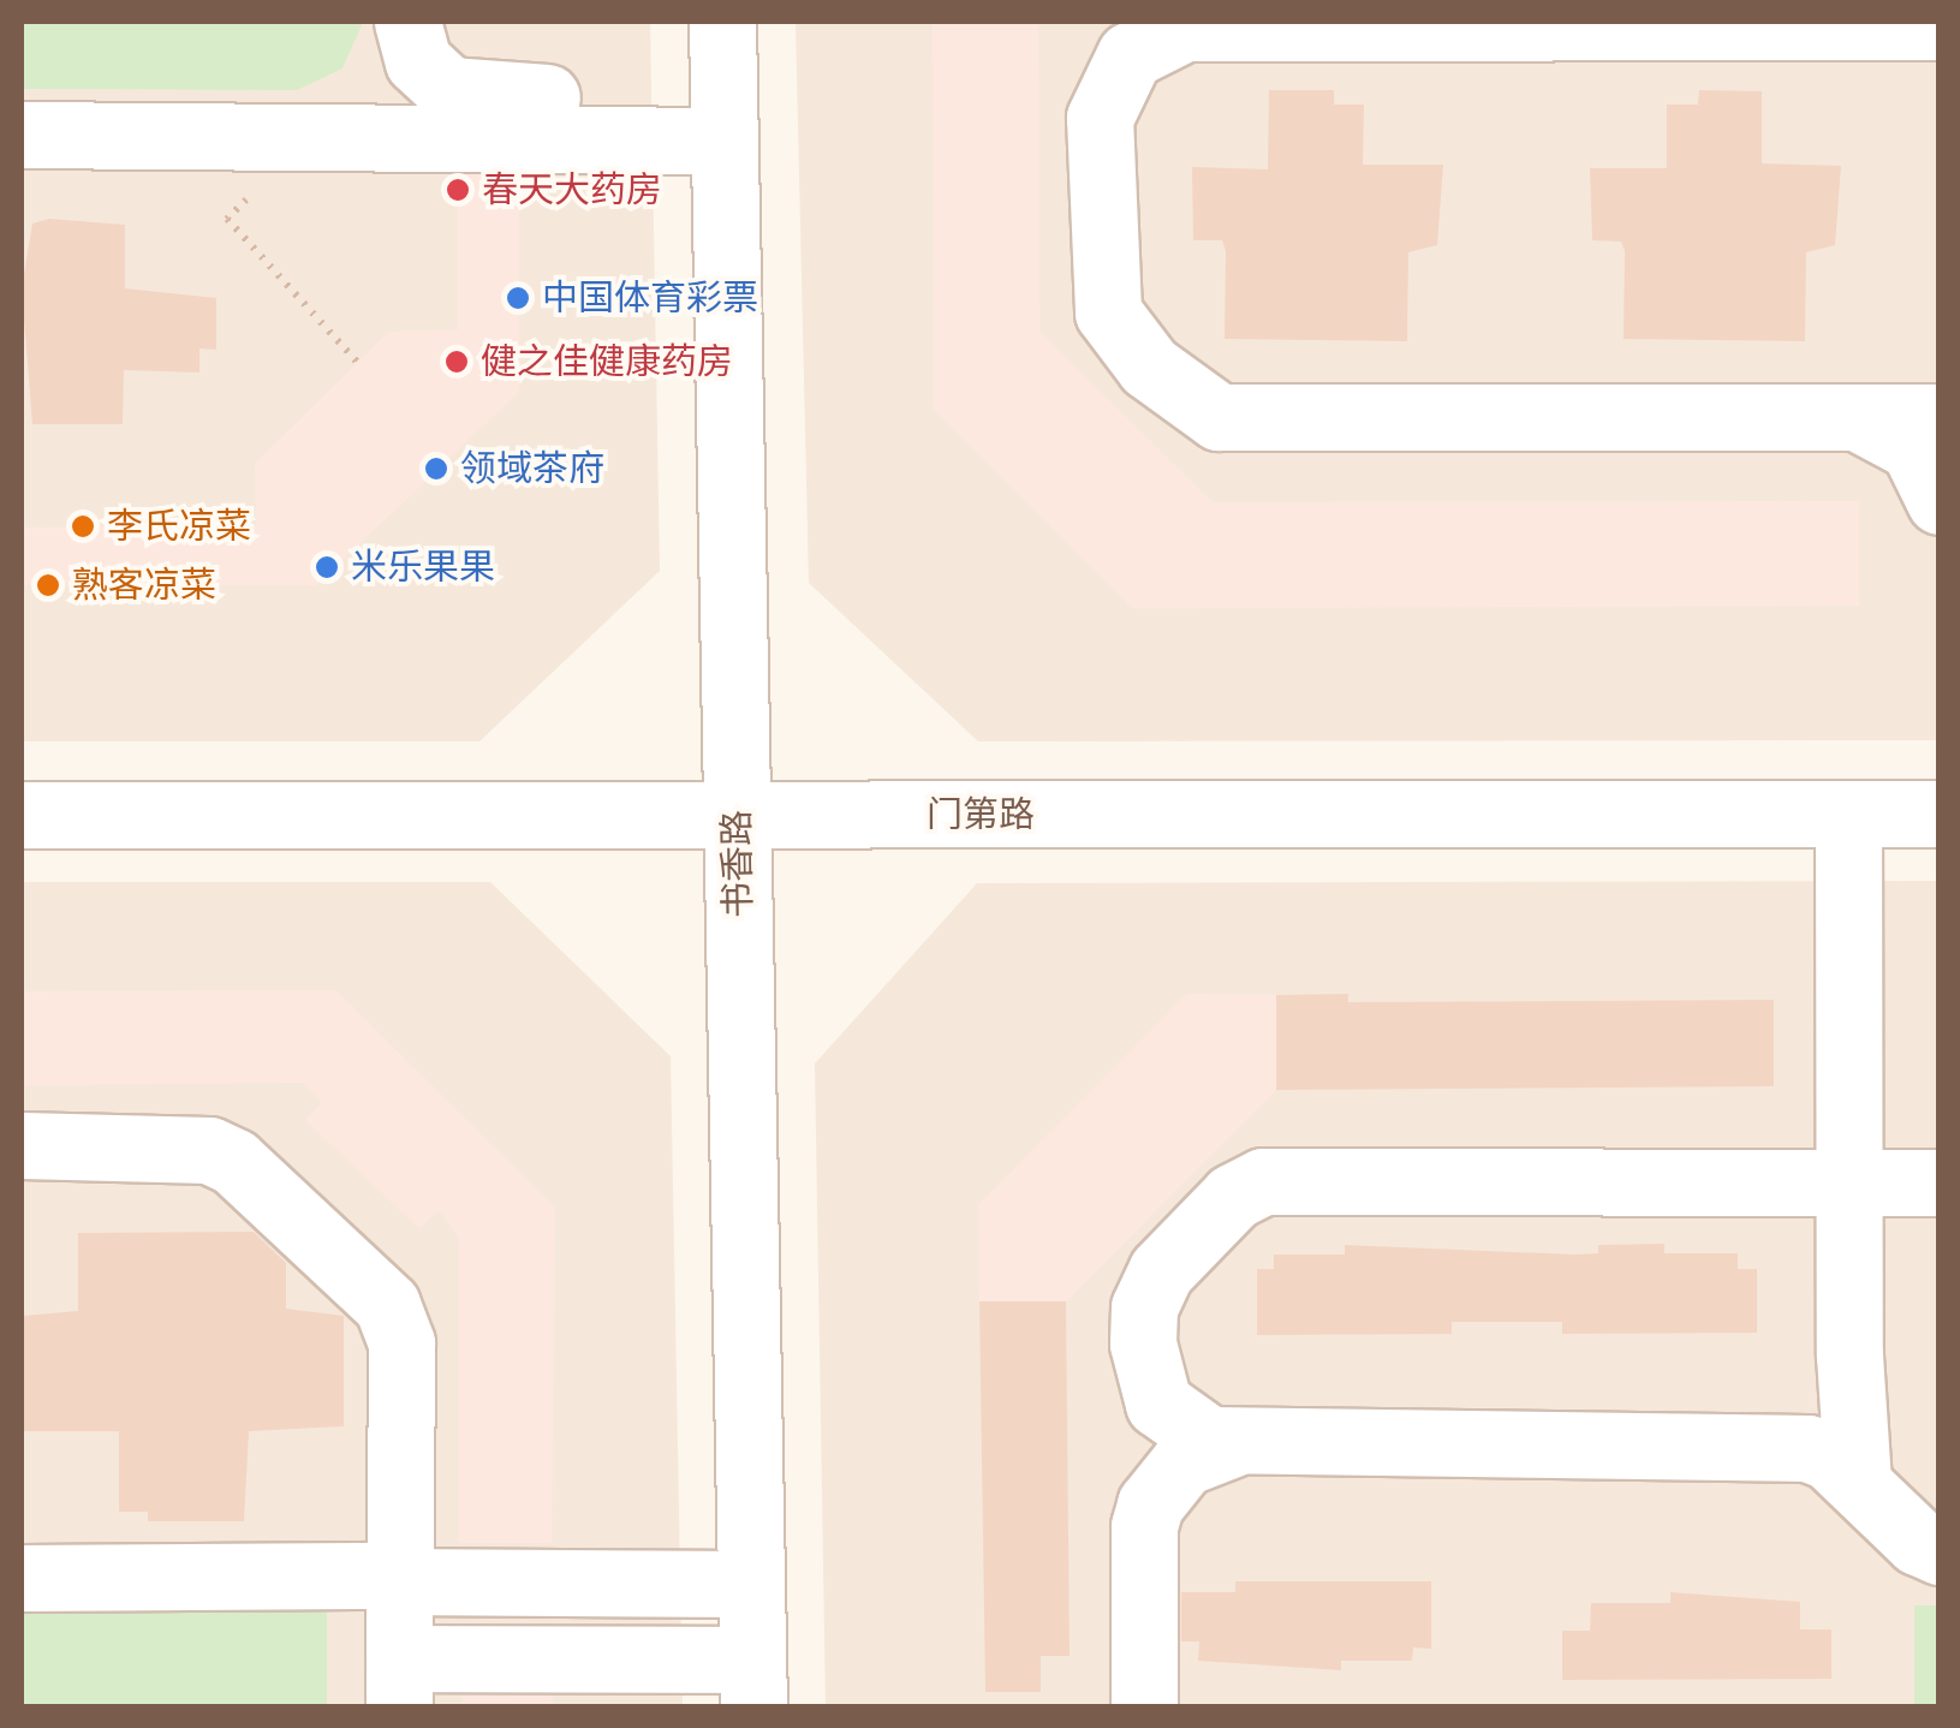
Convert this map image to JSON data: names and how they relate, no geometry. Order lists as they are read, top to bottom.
{
  "streets": {
    "street": ["门第路", "书香路"]
  },
  "crossings": [
    ["门第路", "书香路"]
  ],
  "places": [
    "春天大药房",
    "中国体育彩票",
    "健之佳健康药房",
    "领域茶府",
    "李氏凉菜",
    "米乐果果",
    "熟客凉菜"
  ]
}
